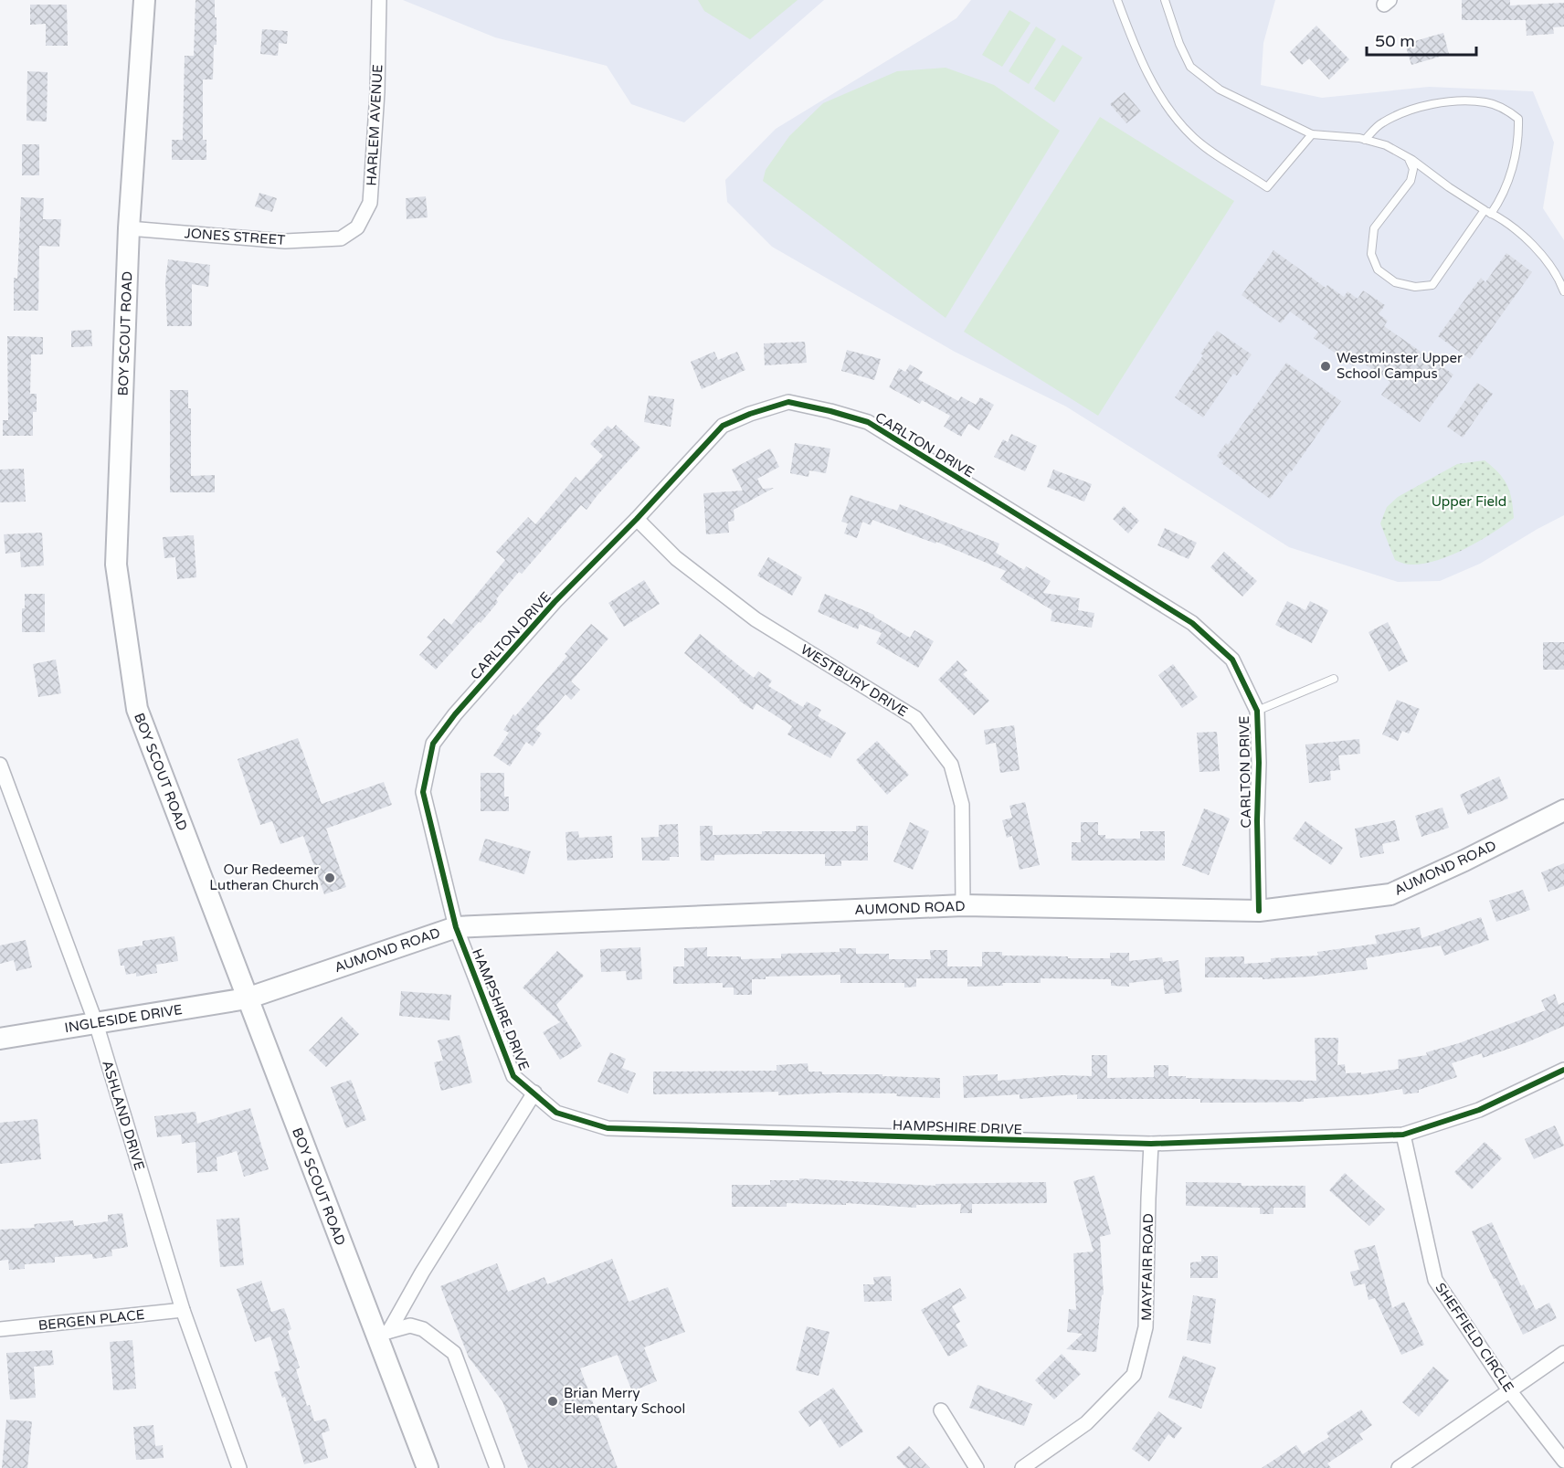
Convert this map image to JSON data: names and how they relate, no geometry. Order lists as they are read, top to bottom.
{
  "streets": {
    "street": [
      "HARLEM AVENUE",
      "JONES STREET",
      "BOY SCOUT ROAD",
      "CARLTON DRIVE",
      "WESTBURY DRIVE",
      "AUMOND ROAD",
      "HAMPSHIRE DRIVE",
      "INGLESIDE DRIVE",
      "ASHLAND DRIVE",
      "MAYFAIR ROAD",
      "BERGEN PLACE",
      "SHEFFIELD CIRCLE"
    ]
  },
  "crossings": [
    ["HARLEM AVENUE", "JONES STREET"],
    ["JONES STREET", "BOY SCOUT ROAD"],
    ["BOY SCOUT ROAD", "AUMOND ROAD"],
    ["BOY SCOUT ROAD", "INGLESIDE DRIVE"],
    ["CARLTON DRIVE", "WESTBURY DRIVE"],
    ["CARLTON DRIVE", "AUMOND ROAD"],
    ["CARLTON DRIVE", "HAMPSHIRE DRIVE"],
    ["WESTBURY DRIVE", "AUMOND ROAD"],
    ["AUMOND ROAD", "HAMPSHIRE DRIVE"],
    ["AUMOND ROAD", "INGLESIDE DRIVE"],
    ["HAMPSHIRE DRIVE", "MAYFAIR ROAD"],
    ["HAMPSHIRE DRIVE", "SHEFFIELD CIRCLE"],
    ["INGLESIDE DRIVE", "ASHLAND DRIVE"],
    ["ASHLAND DRIVE", "BERGEN PLACE"]
  ],
  "parks": ["Upper Field"],
  "places": ["Westminster Upper School Campus", "Our Redeemer Lutheran Church", "Brian Merry Elementary School"],
  "scale_bar": "50 m"
}
